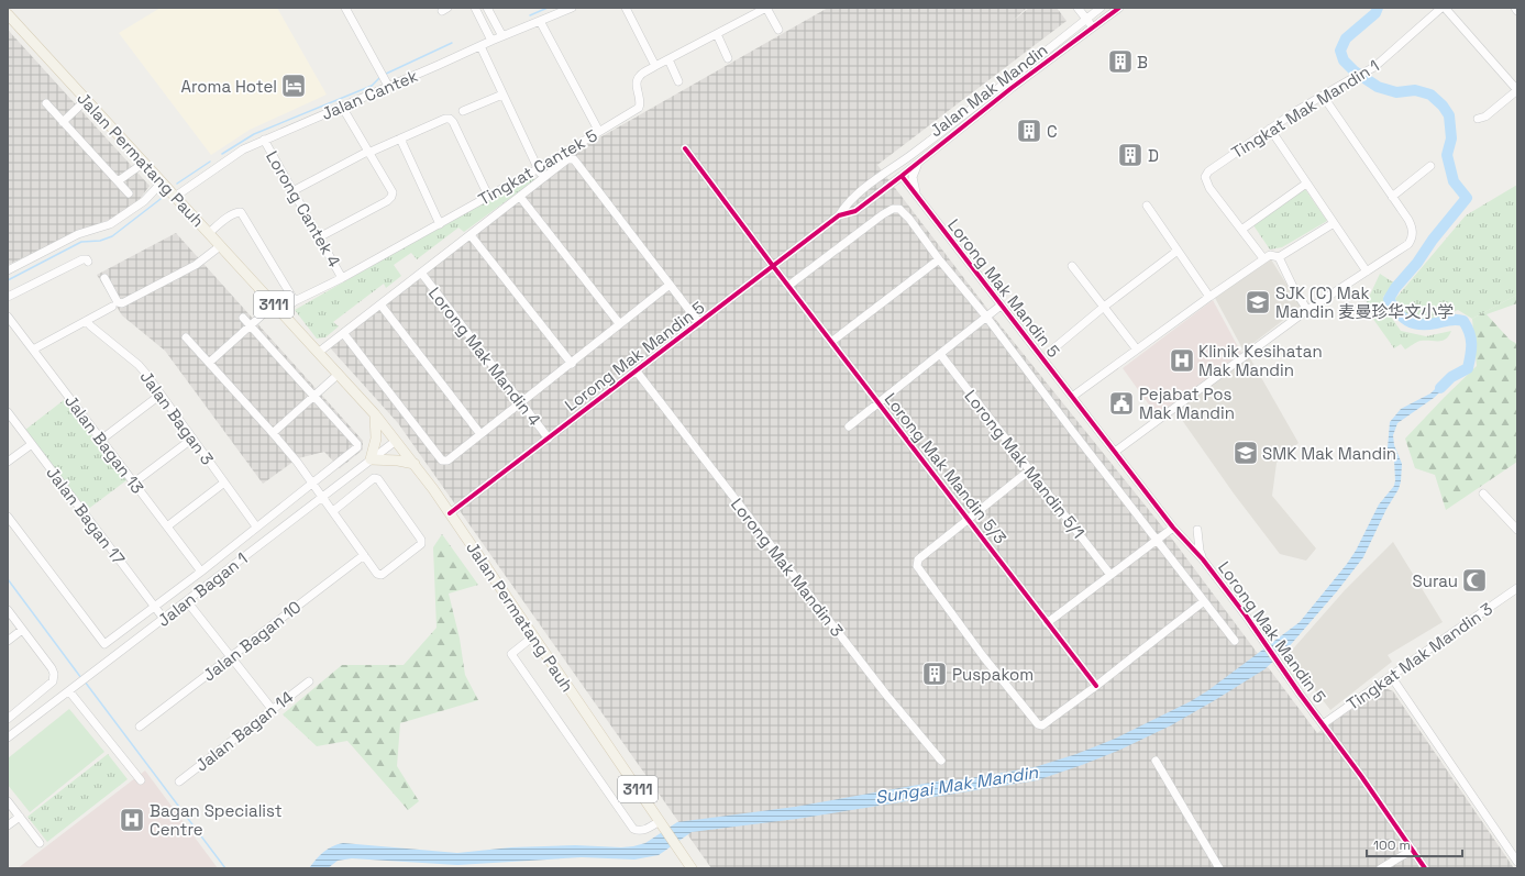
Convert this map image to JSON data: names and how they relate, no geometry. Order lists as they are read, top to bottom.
{
  "streets": {
    "main road": ["Jalan Permatang Pauh", "3111"],
    "street": [
      "Jalan Mak Mandin",
      "Jalan Cantek",
      "Tingkat Mak Mandin 1",
      "Tingkat Cantek 5",
      "Lorong Cantek 4",
      "Lorong Mak Mandin 5",
      "Lorong Mak Mandin 4",
      "Jalan Bagan 3",
      "Jalan Bagan 13",
      "Lorong Mak Mandin 5/1",
      "Lorong Mak Mandin 5/3",
      "Jalan Bagan 17",
      "Lorong Mak Mandin 3",
      "Jalan Bagan 1",
      "Jalan Bagan 10",
      "Tingkat Mak Mandin 3",
      "Jalan Bagan 14"
    ]
  },
  "crossings": [
    ["Jalan Mak Mandin", "Lorong Mak Mandin 5"],
    ["Jalan Cantek", "Jalan Permatang Pauh"],
    ["Jalan Cantek", "Lorong Cantek 4"],
    ["Jalan Permatang Pauh", "Tingkat Cantek 5"],
    ["Jalan Permatang Pauh", "Lorong Mak Mandin 5"],
    ["Jalan Permatang Pauh", "Jalan Bagan 1"],
    ["Tingkat Cantek 5", "Lorong Cantek 4"],
    ["Lorong Mak Mandin 5", "Lorong Mak Mandin 4"],
    ["Lorong Mak Mandin 5", "Lorong Mak Mandin 5/3"],
    ["Lorong Mak Mandin 5", "Lorong Mak Mandin 3"],
    ["Lorong Mak Mandin 5", "Tingkat Mak Mandin 3"],
    ["Jalan Bagan 3", "Jalan Bagan 1"],
    ["Jalan Bagan 13", "Jalan Bagan 1"],
    ["Jalan Bagan 17", "Jalan Bagan 1"]
  ],
  "water": ["Sungai Mak Mandin"],
  "places": {
    "building": [
      "B",
      "C",
      "D",
      "Puspakom"
    ],
    "hotel": ["Aroma Hotel"],
    "school or university": ["SJK (C) Mak Mandin 麦曼珍华文小学", "SMK Mak Mandin"],
    "hospital": ["Klinik Kesihatan Mak Mandin", "Bagan Specialist Centre"],
    "public building": ["Pejabat Pos Mak Mandin"],
    "mosque": ["Surau"]
  },
  "scale_bar": "100 m"
}
